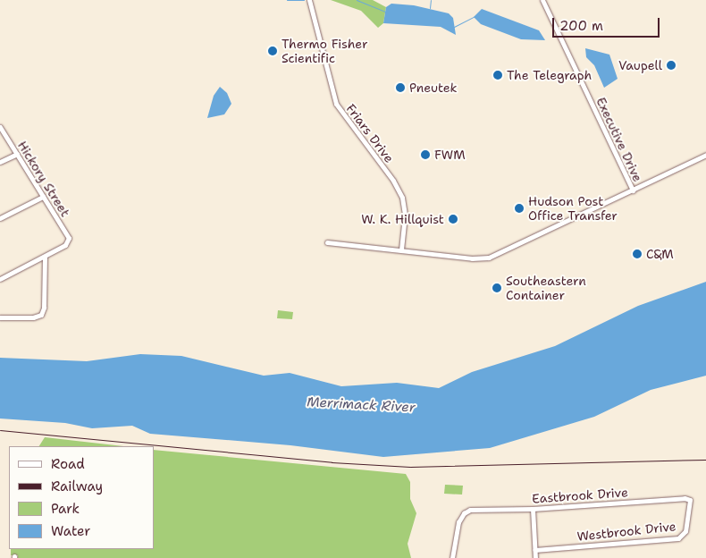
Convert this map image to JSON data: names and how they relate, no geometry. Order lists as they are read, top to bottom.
{
  "streets": {
    "street": [
      "Friars Drive",
      "Executive Drive",
      "Hickory Street",
      "Eastbrook Drive",
      "Westbrook Drive"
    ]
  },
  "crossings": [
    ["Friars Drive", "Executive Drive"],
    ["Eastbrook Drive", "Westbrook Drive"]
  ],
  "water": ["Merrimack River"],
  "places": [
    "Thermo Fisher Scientific",
    "Vaupell",
    "The Telegraph",
    "Pneutek",
    "FWM",
    "Hudson Post Office Transfer",
    "W. K. Hillquist",
    "C&M",
    "Southeastern Container"
  ],
  "legend": [
    "Road",
    "Railway",
    "Park",
    "Water"
  ],
  "scale_bar": "200 m"
}
